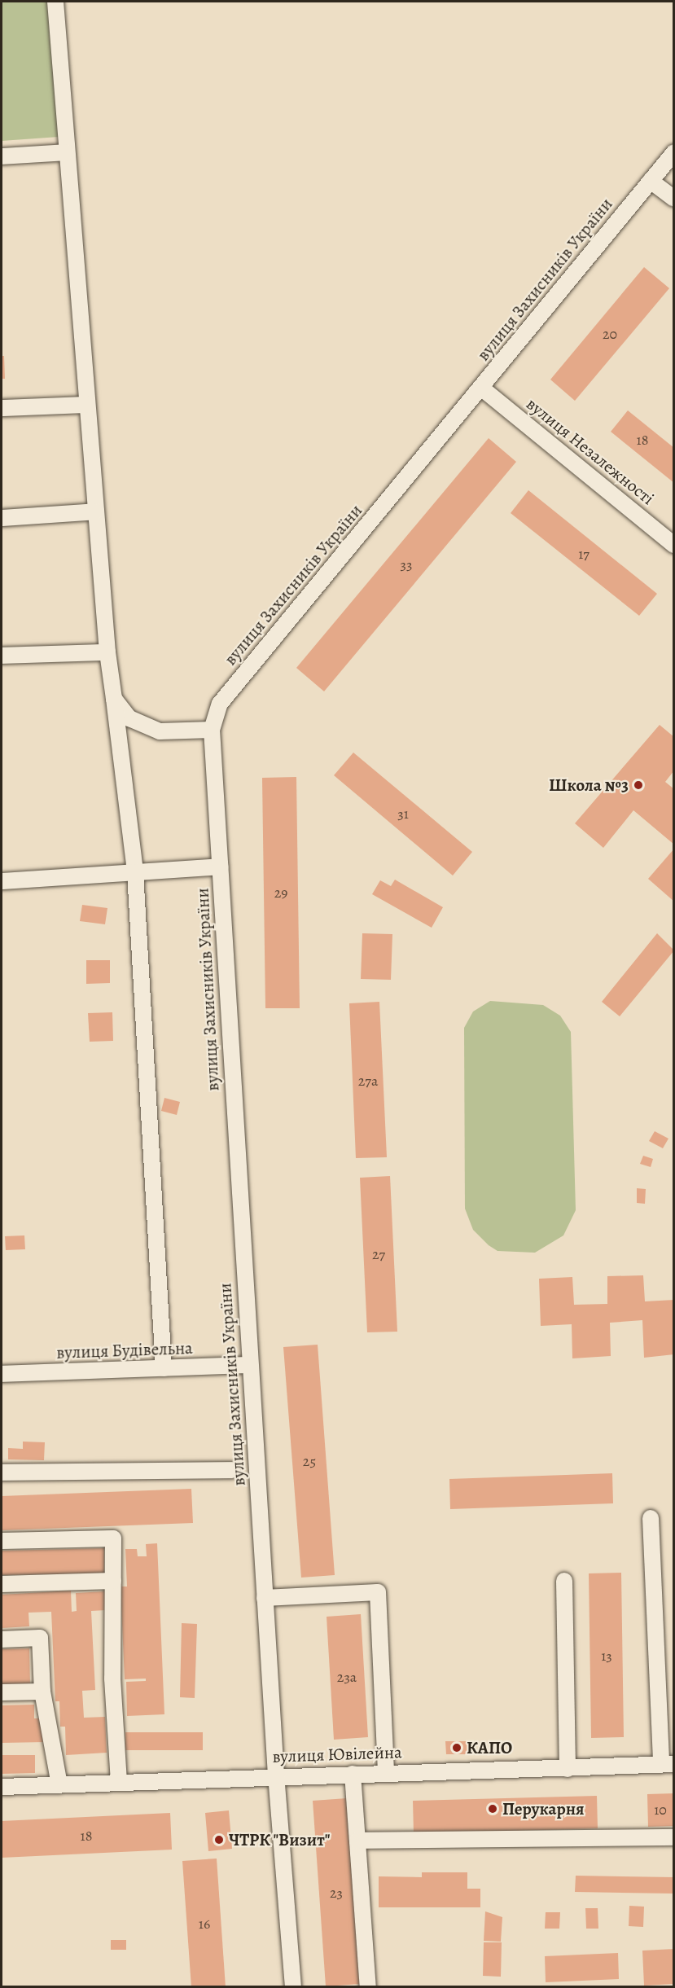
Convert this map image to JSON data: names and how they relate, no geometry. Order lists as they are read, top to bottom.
{
  "streets": {
    "street": [
      "вулиця Захисників України",
      "вулиця Незалежності",
      "вулиця Будівельна",
      "вулиця Ювілейна"
    ]
  },
  "crossings": [
    ["вулиця Захисників України", "вулиця Незалежності"],
    ["вулиця Захисників України", "вулиця Будівельна"],
    ["вулиця Захисників України", "вулиця Ювілейна"]
  ],
  "places": [
    "Школа №3",
    "КАПО",
    "Перукарня",
    "ЧТРК \"Визит\""
  ],
  "house_numbers": [
    "20",
    "18",
    "17",
    "33",
    "31",
    "29",
    "27а",
    "27",
    "25",
    "13",
    "23а",
    "10",
    "18",
    "23",
    "16"
  ]
}
